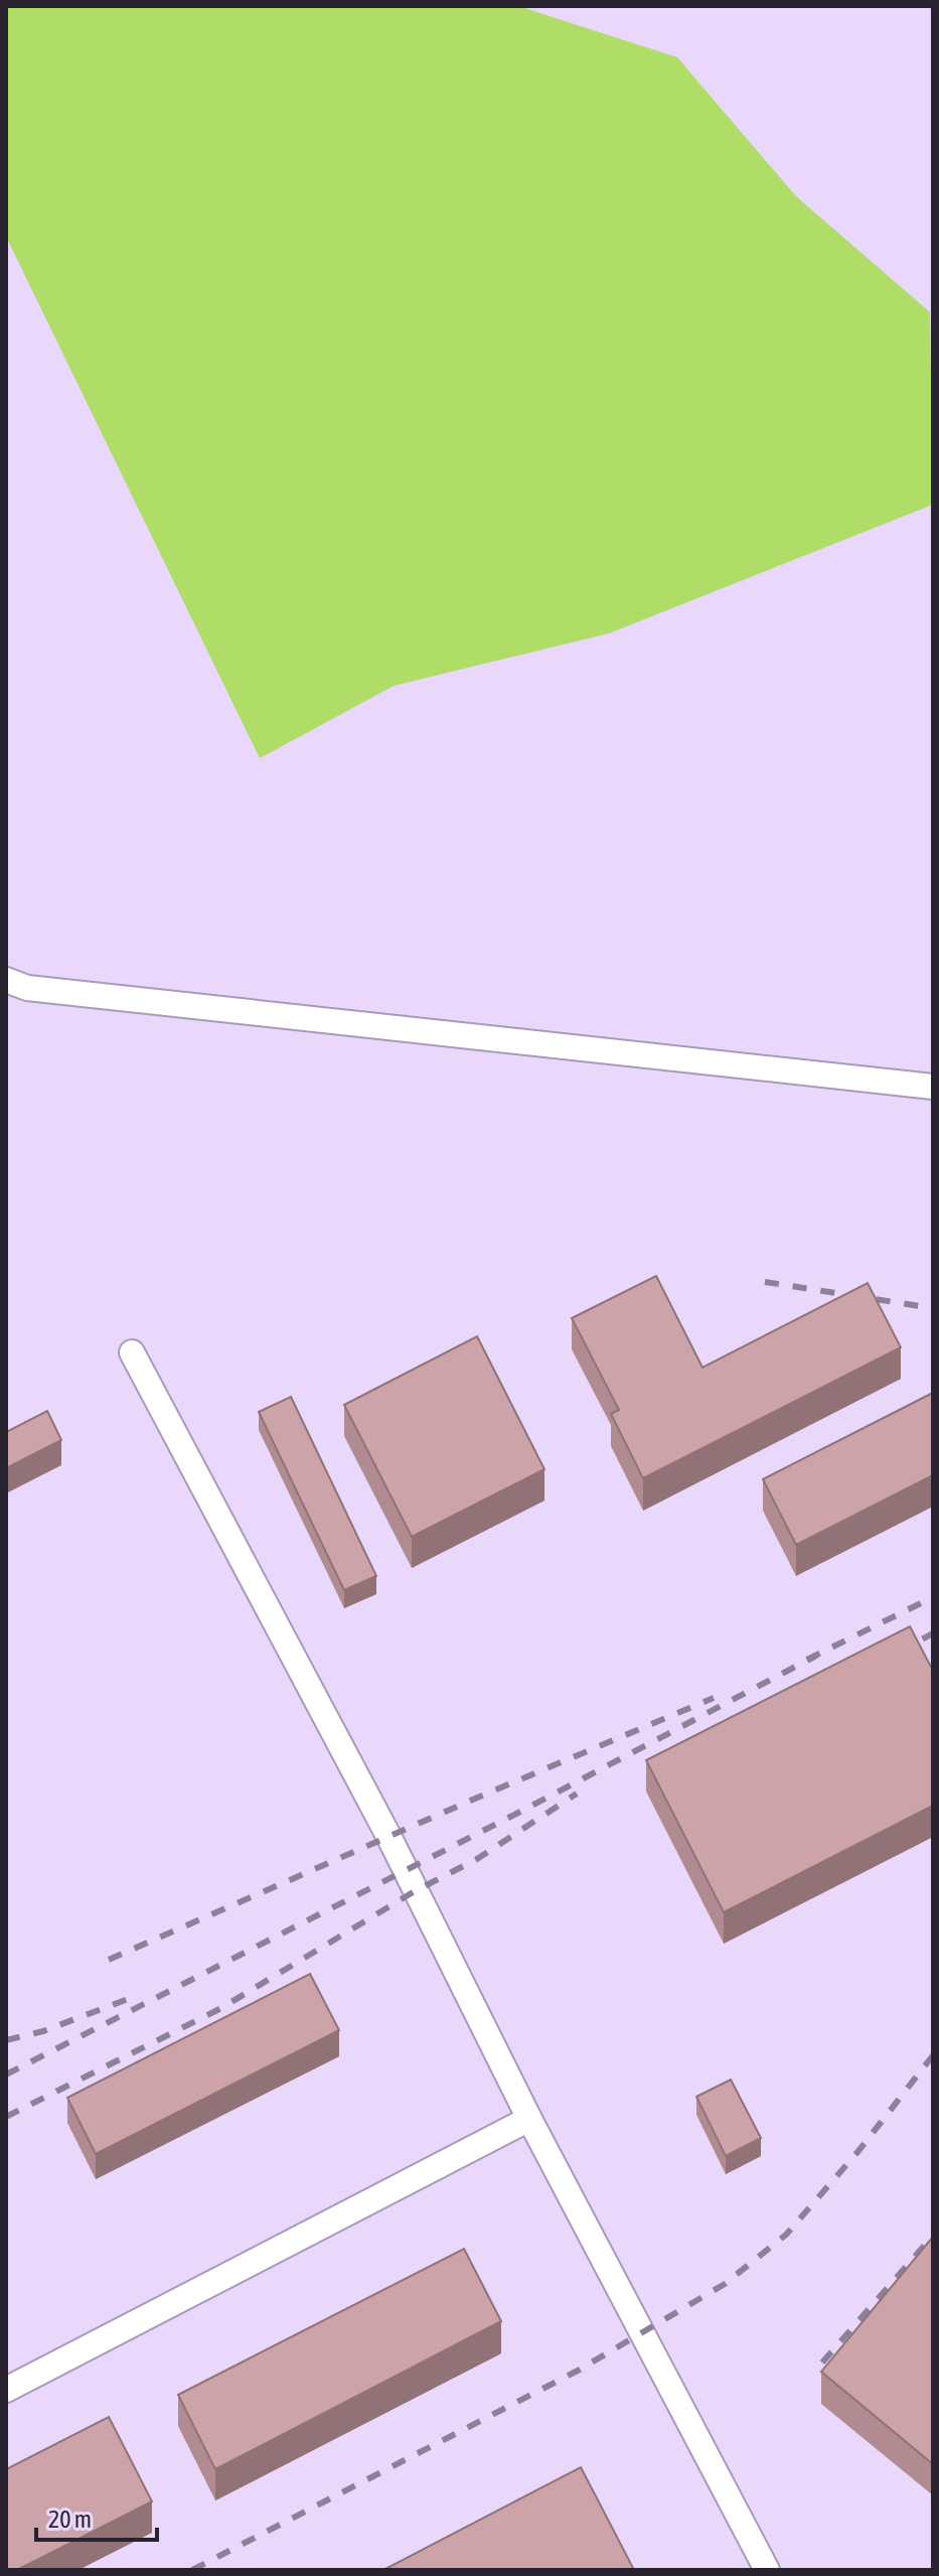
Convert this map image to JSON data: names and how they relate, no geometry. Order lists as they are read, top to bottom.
{
  "scale_bar": "20 m"
}
